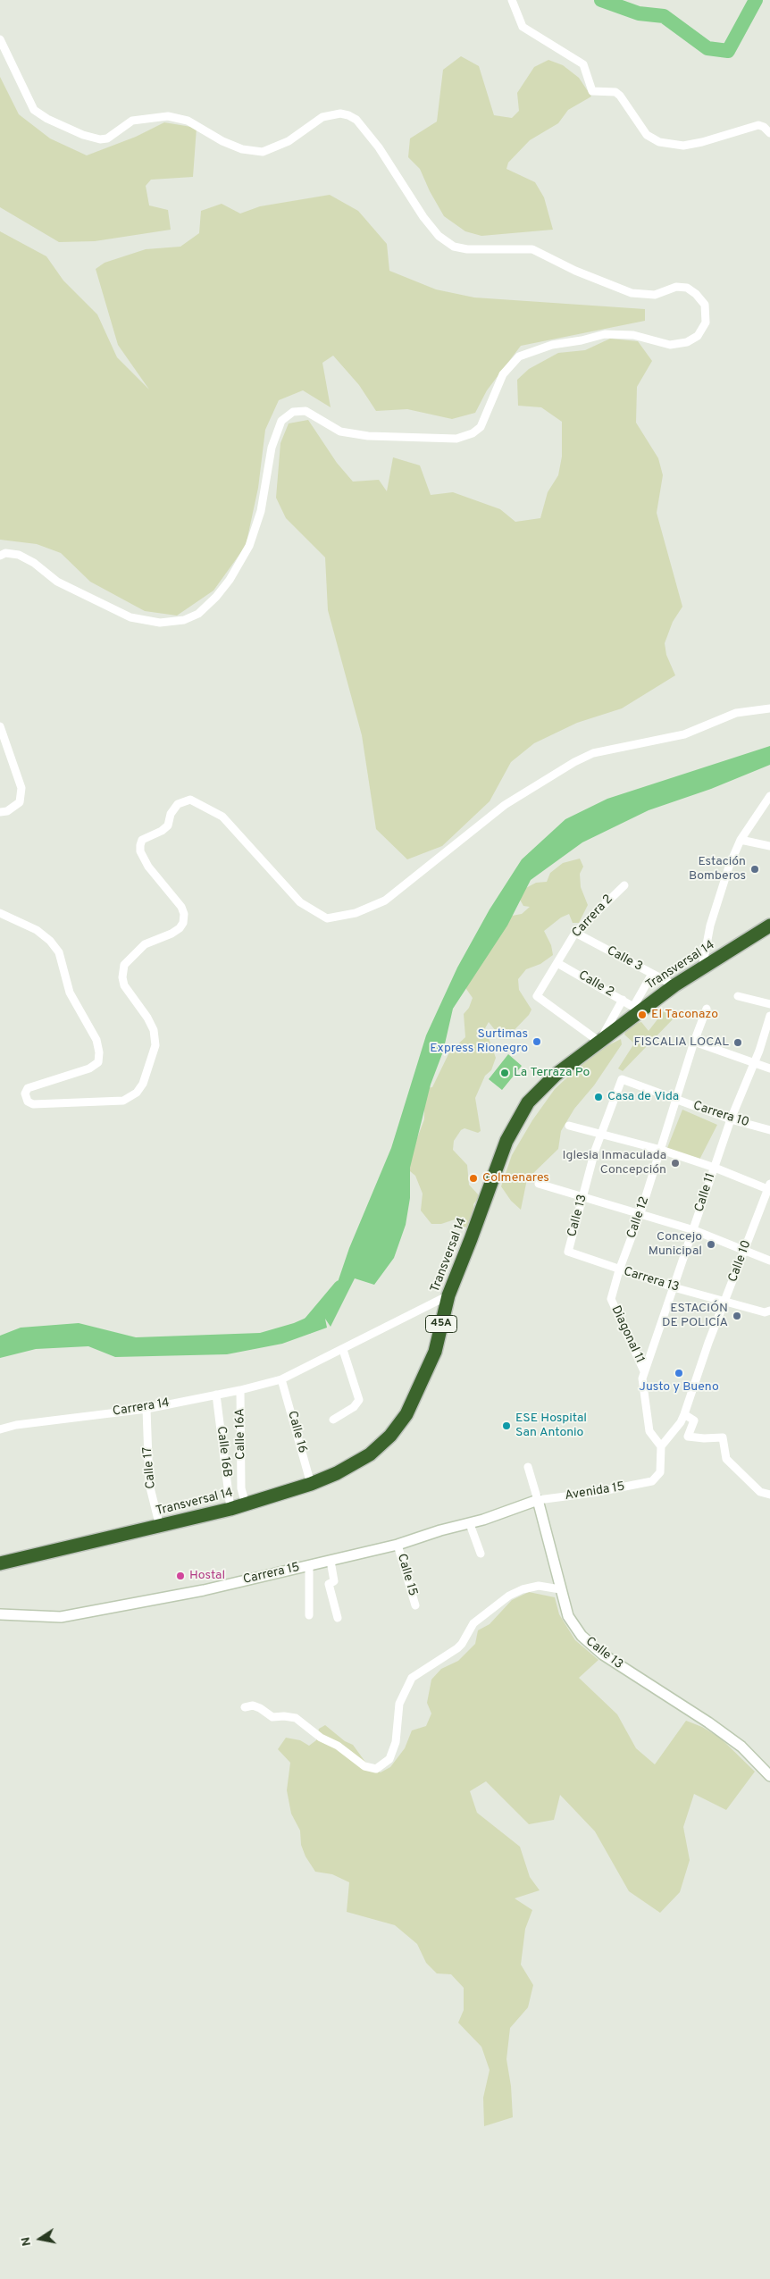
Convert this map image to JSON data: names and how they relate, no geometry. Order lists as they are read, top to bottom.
{
  "streets": {
    "highway": ["Transversal 14", "45A"],
    "street": [
      "Carrera 2",
      "Calle 3",
      "Calle 2",
      "Carrera 10",
      "Calle 11",
      "Calle 13",
      "Calle 12",
      "Calle 10",
      "Carrera 13",
      "Diagonal 11",
      "Carrera 14",
      "Calle 16",
      "Calle 16A",
      "Calle 16B",
      "Calle 17",
      "Avenida 15",
      "Carrera 15",
      "Calle 15"
    ]
  },
  "crossings": [
    ["Carrera 2", "Calle 3"],
    ["Carrera 2", "Transversal 14"],
    ["Carrera 2", "Calle 2"],
    ["Calle 3", "Transversal 14"],
    ["Calle 3", "Calle 2"],
    ["Transversal 14", "Carrera 14"],
    ["Transversal 14", "Calle 16"],
    ["Transversal 14", "Calle 16A"],
    ["Transversal 14", "Calle 16B"],
    ["Transversal 14", "Calle 17"],
    ["Carrera 10", "Calle 11"],
    ["Carrera 10", "Calle 13"],
    ["Carrera 10", "Calle 12"],
    ["Calle 11", "Carrera 13"],
    ["Calle 11", "Diagonal 11"],
    ["Calle 13", "Carrera 13"],
    ["Calle 13", "Avenida 15"],
    ["Calle 13", "Carrera 15"],
    ["Calle 12", "Carrera 13"],
    ["Calle 12", "Diagonal 11"],
    ["Calle 10", "Carrera 13"],
    ["Calle 10", "Avenida 15"],
    ["Carrera 14", "Calle 16"],
    ["Carrera 14", "Calle 16A"],
    ["Carrera 14", "Calle 16B"],
    ["Carrera 14", "Calle 17"],
    ["Avenida 15", "Carrera 15"],
    ["Carrera 15", "Calle 15"]
  ],
  "places": [
    "Estación Bomberos",
    "El Taconazo",
    "Surtimas Express Rionegro",
    "FISCALIA LOCAL",
    "La Terraza Po",
    "Casa de Vida",
    "Iglesia Inmaculada Concepción",
    "Colmenares",
    "Concejo Municipal",
    "ESTACIÓN DE POLICÍA",
    "Justo y Bueno",
    "ESE Hospital San Antonio",
    "Hostal"
  ],
  "north": "left"
}
